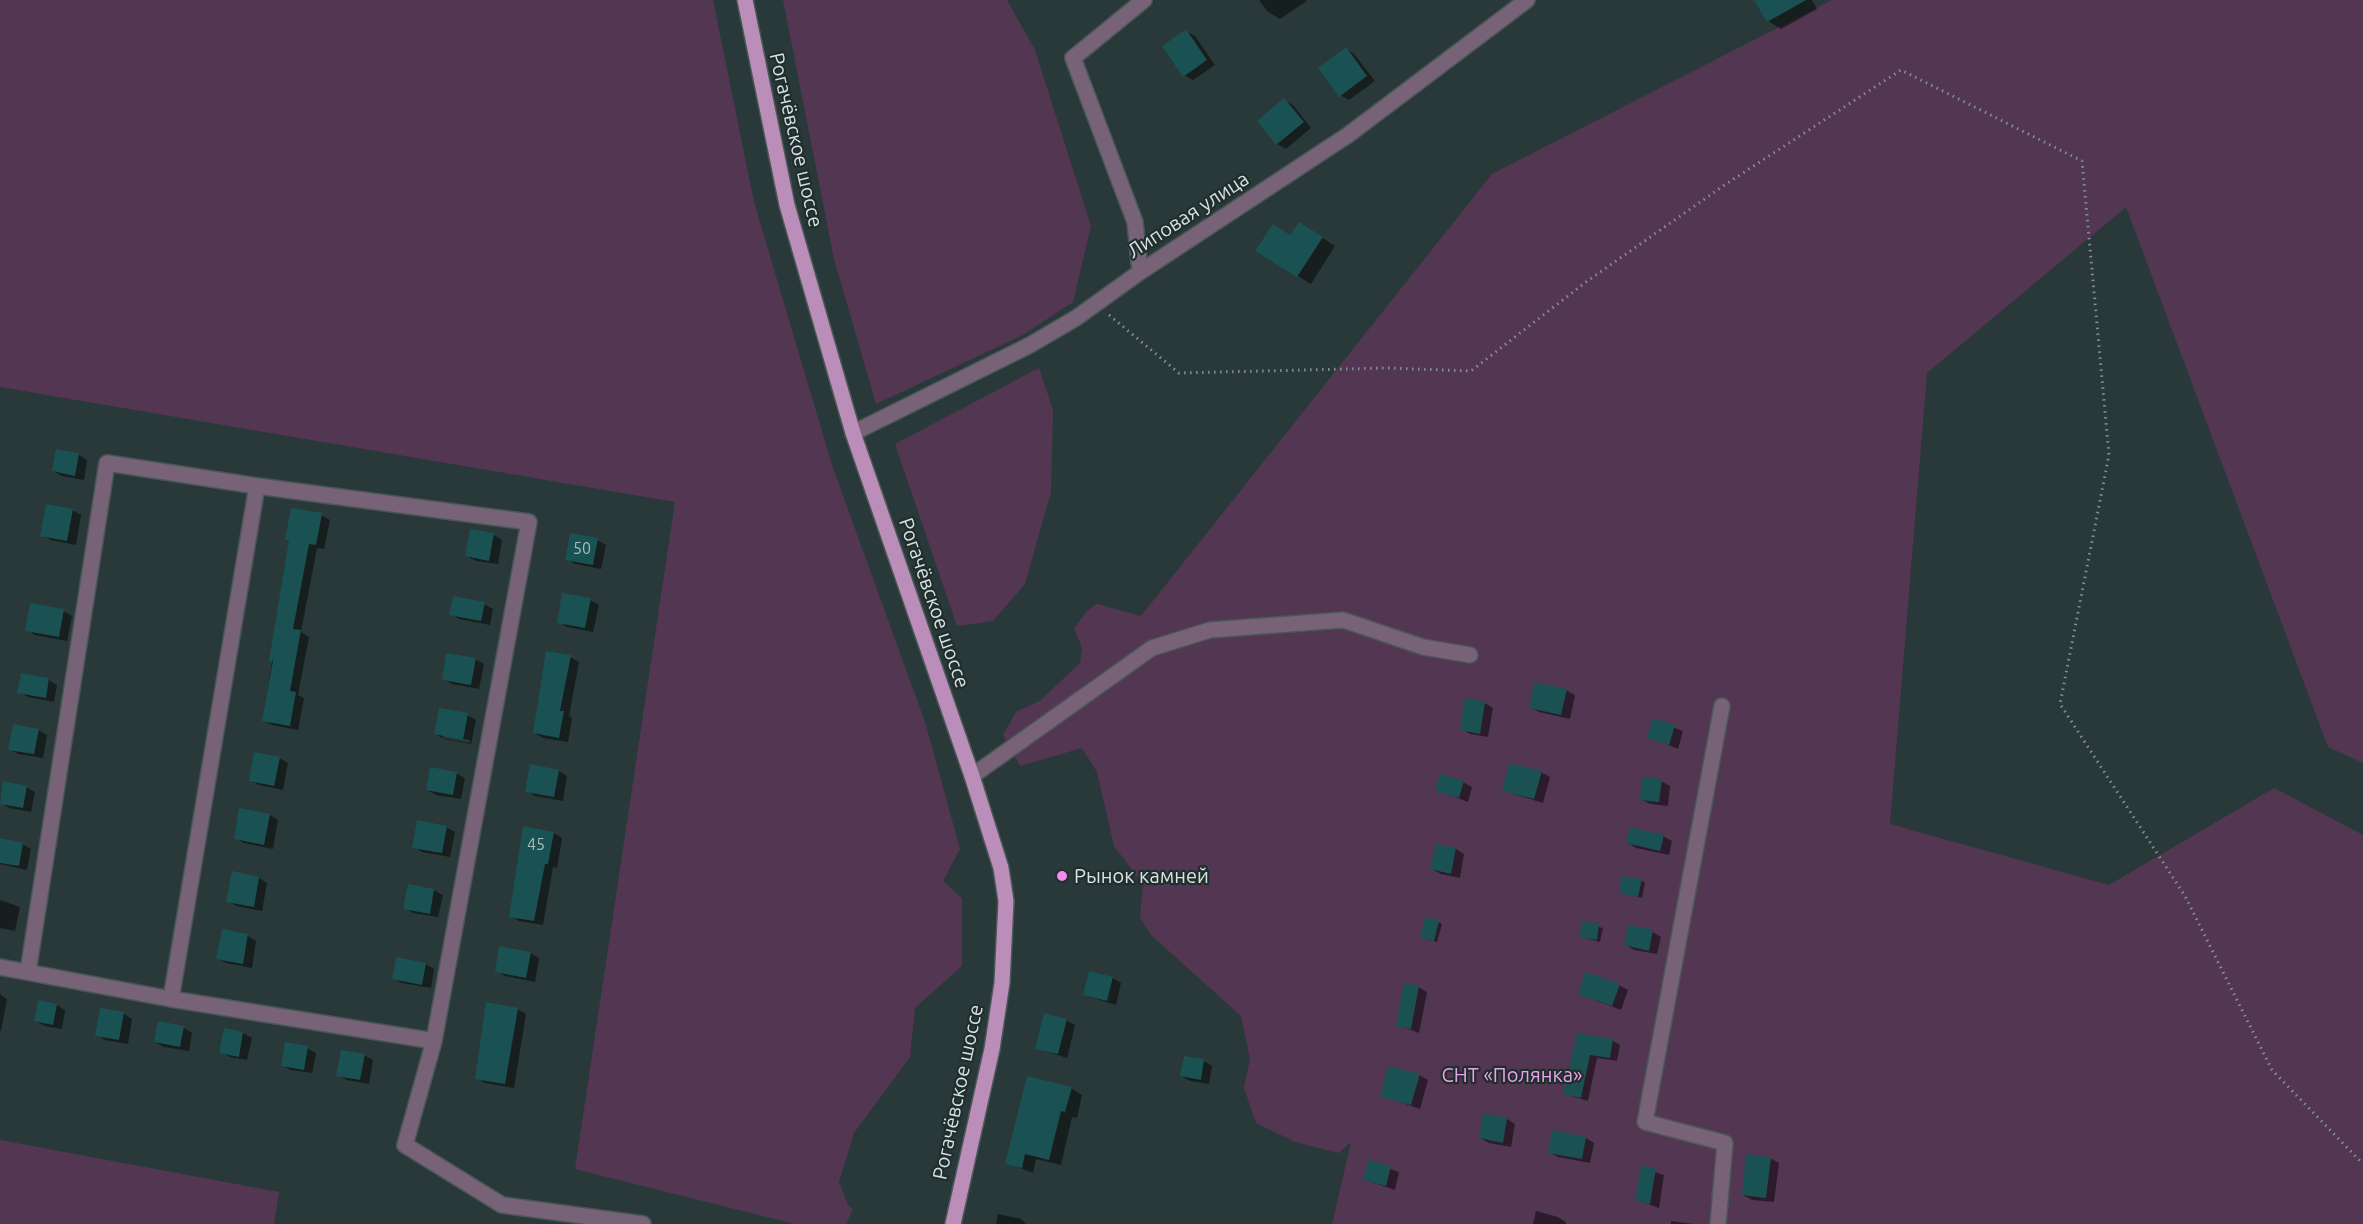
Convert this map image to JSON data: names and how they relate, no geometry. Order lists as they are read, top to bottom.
{
  "streets": {
    "main road": ["Рогачёвское шоссе"],
    "street": ["Липовая улица"]
  },
  "crossings": [
    ["Рогачёвское шоссе", "Липовая улица"]
  ],
  "parks": ["СНТ «Полянка»"],
  "places": ["Рынок камней"],
  "house_numbers": ["50", "45"]
}
